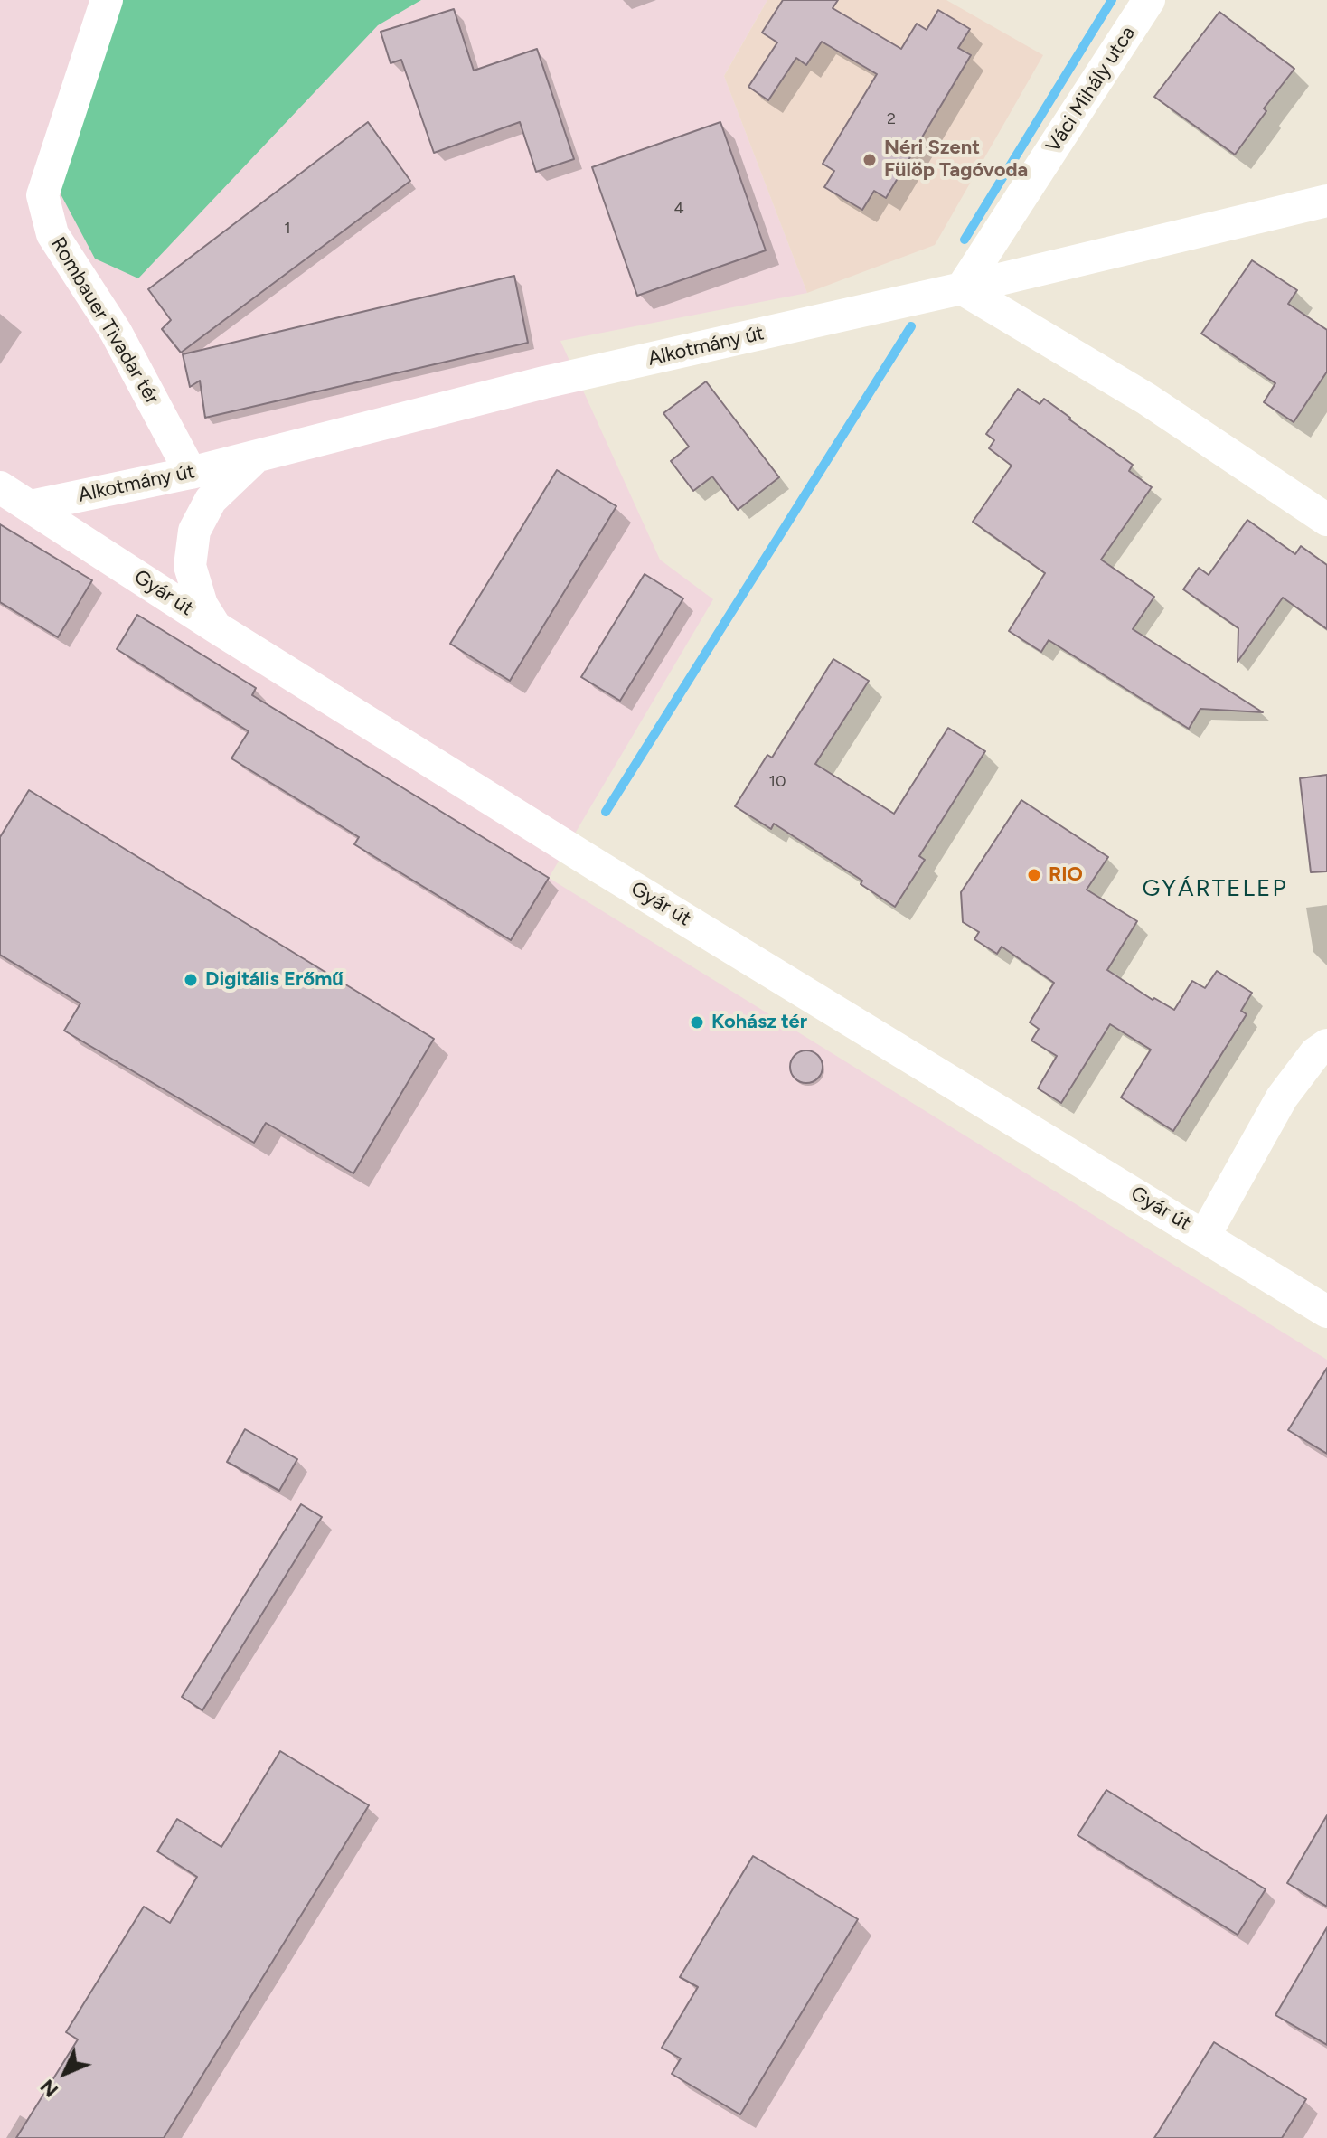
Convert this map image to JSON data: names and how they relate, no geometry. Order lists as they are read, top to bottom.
{
  "streets": {
    "street": [
      "Váci Mihály utca",
      "Rombauer Tivadar tér",
      "Alkotmány út",
      "Gyár út"
    ]
  },
  "crossings": [
    ["Váci Mihály utca", "Alkotmány út"],
    ["Rombauer Tivadar tér", "Alkotmány út"],
    ["Alkotmány út", "Gyár út"]
  ],
  "districts": ["GYÁRTELEP"],
  "places": [
    "Néri Szent Fülöp Tagóvoda",
    "RIO",
    "Digitális Erőmű",
    "Kohász tér"
  ],
  "house_numbers": [
    "2",
    "4",
    "1",
    "10"
  ],
  "north": "bottom left"
}
